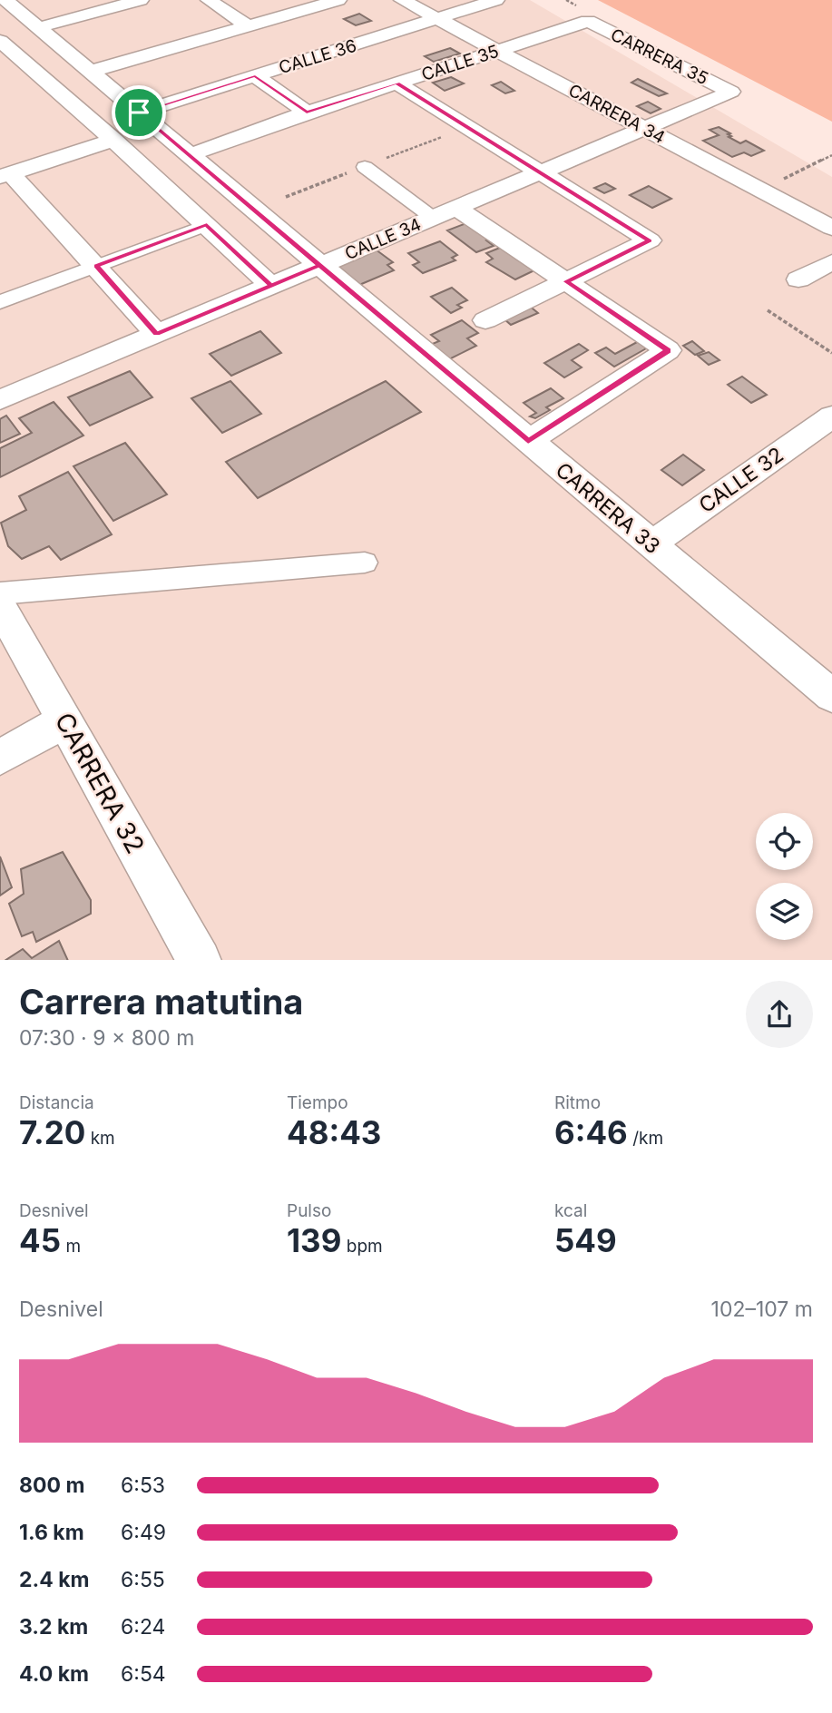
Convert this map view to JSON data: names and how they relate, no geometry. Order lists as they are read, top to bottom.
{
  "streets": {
    "street": [
      "CALLE 36",
      "CARRERA 35",
      "CALLE 35",
      "CARRERA 34",
      "CALLE 34",
      "CALLE 32",
      "CARRERA 33",
      "CARRERA 32"
    ]
  },
  "crossings": [
    ["CALLE 36", "CARRERA 34"],
    ["CALLE 36", "CARRERA 33"],
    ["CARRERA 35", "CALLE 35"],
    ["CARRERA 35", "CALLE 34"],
    ["CALLE 35", "CARRERA 34"],
    ["CALLE 35", "CARRERA 33"],
    ["CARRERA 34", "CALLE 34"],
    ["CALLE 34", "CARRERA 33"],
    ["CALLE 32", "CARRERA 33"]
  ],
  "page": {
    "heading": ["Carrera matutina", "07:30 · 9 × 800 m"],
    "stats": [
      ["Distancia", "7.20 km"],
      ["Tiempo", "48:43"],
      ["Ritmo", "6:46 /km"],
      ["Desnivel", "45 m"],
      ["Pulso", "139 bpm"],
      ["kcal", "549"]
    ],
    "chart": ["Desnivel", "102–107 m"],
    "list": [
      {
        "name": "800 m",
        "note": "6:53"
      },
      {
        "name": "1.6 km",
        "note": "6:49"
      },
      {
        "name": "2.4 km",
        "note": "6:55"
      },
      {
        "name": "3.2 km",
        "note": "6:24"
      },
      {
        "name": "4.0 km",
        "note": "6:54"
      }
    ]
  }
}
